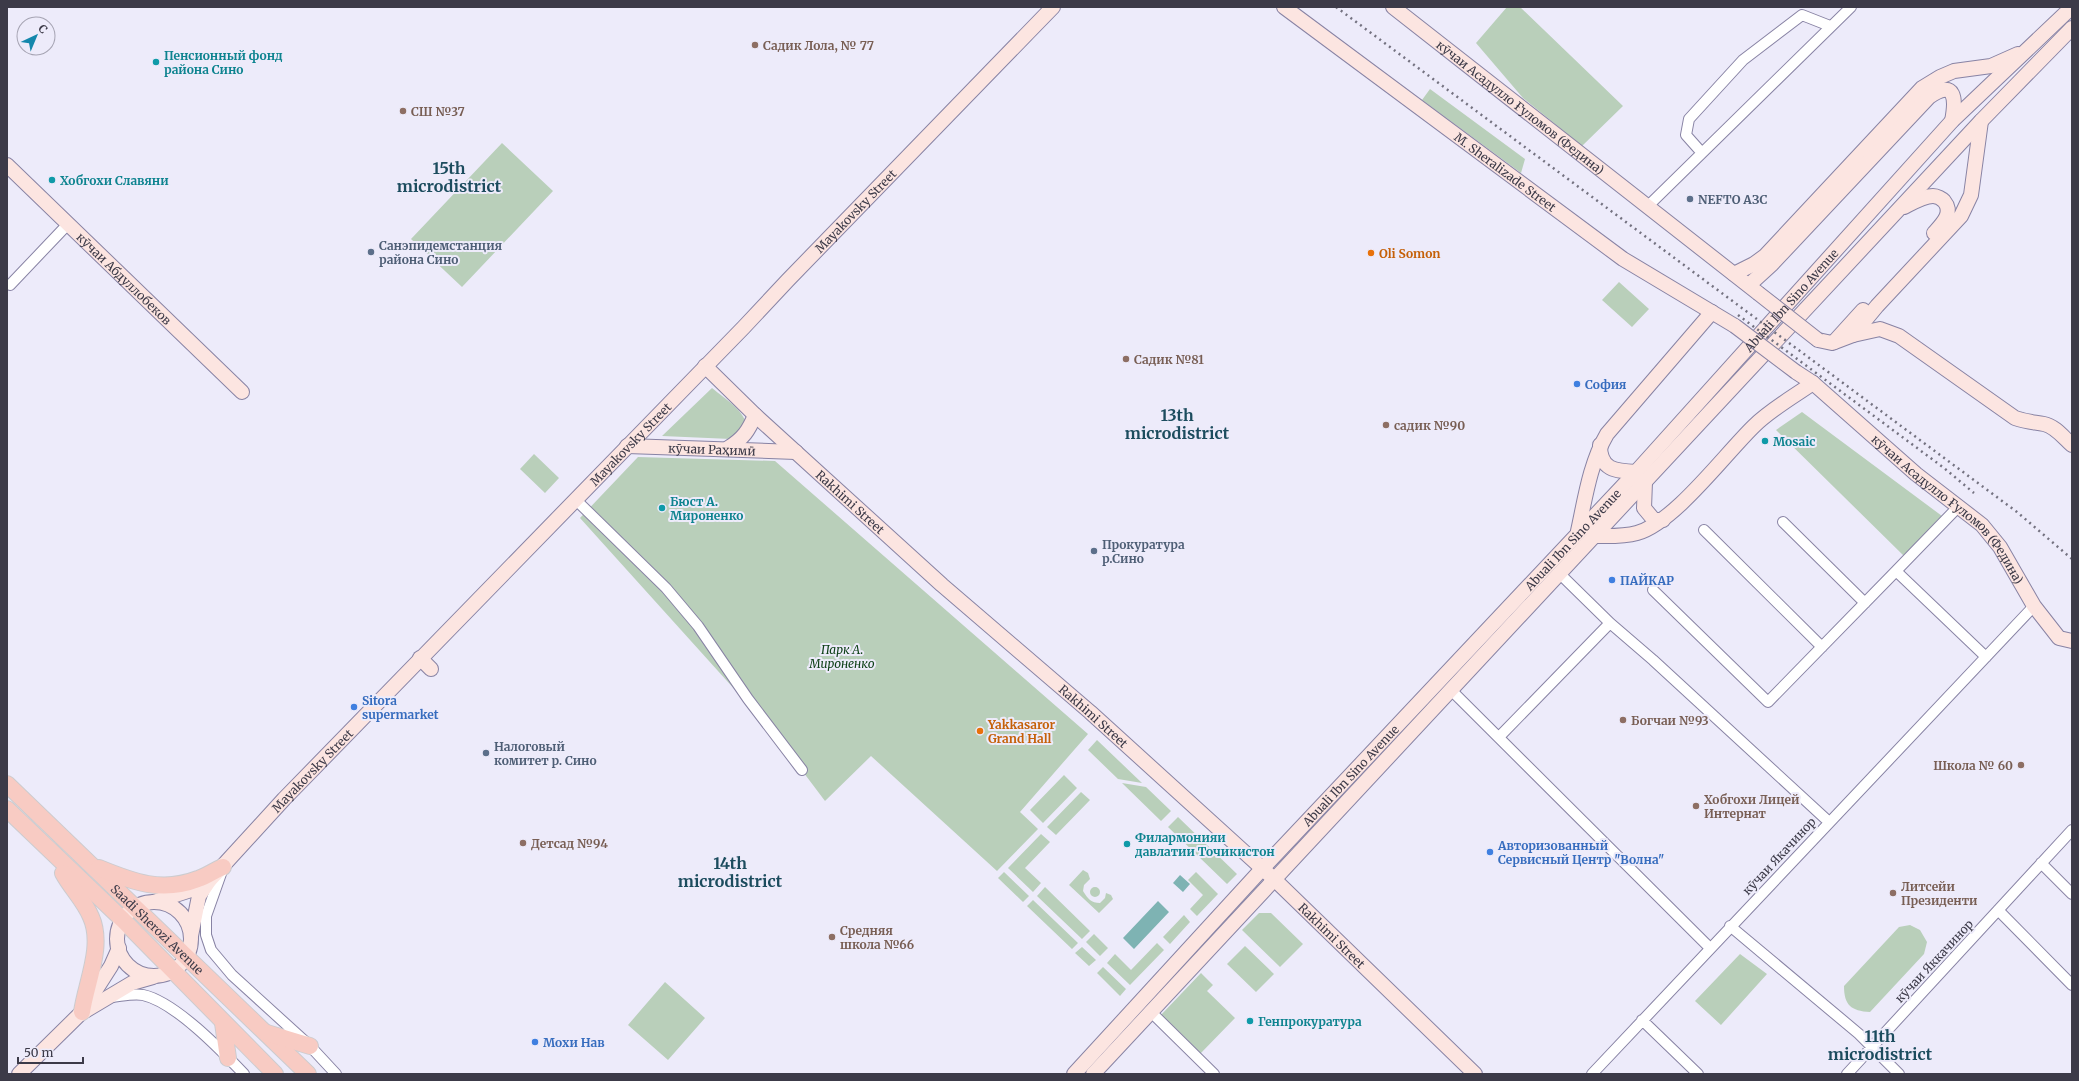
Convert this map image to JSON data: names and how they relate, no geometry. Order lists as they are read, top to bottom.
{
  "streets": {
    "main road": ["Saadi Sherozi Avenue"],
    "street": [
      "кӯчаи Асадулло Ғуломов (Федина)",
      "M. Sheralizade Street",
      "Mayakovsky Street",
      "кӯчаи Абдуллобеков",
      "Abuali Ibn Sino Avenue",
      "кӯчаи Раҳимӣ",
      "Rakhimi Street",
      "кӯчаи Якачинор",
      "кӯчаи Яккачинор"
    ]
  },
  "crossings": [
    ["кӯчаи Асадулло Ғуломов (Федина)", "M. Sheralizade Street"],
    ["кӯчаи Асадулло Ғуломов (Федина)", "кӯчаи Якачинор"],
    ["Mayakovsky Street", "кӯчаи Раҳимӣ"],
    ["Mayakovsky Street", "Rakhimi Street"],
    ["Mayakovsky Street", "Saadi Sherozi Avenue"],
    ["Abuali Ibn Sino Avenue", "Rakhimi Street"],
    ["кӯчаи Раҳимӣ", "Rakhimi Street"]
  ],
  "districts": [
    "15th microdistrict",
    "13th microdistrict",
    "14th microdistrict",
    "11th microdistrict"
  ],
  "parks": ["Парк А. Мироненко"],
  "places": [
    "Садик Лола, № 77",
    "Пенсионный фонд района Сино",
    "СШ №37",
    "Хобгохи Славяни",
    "NEFTO АЗС",
    "Санэпидемстанция района Сино",
    "Oli Somon",
    "Садик №81",
    "София",
    "садик №90",
    "Mosaic",
    "Бюст А. Мироненко",
    "Прокуратура р.Сино",
    "ПАЙКАР",
    "Sitora supermarket",
    "Богчаи №93",
    "Yakkasaror Grand Hall",
    "Налоговый комитет р. Сино",
    "Школа № 60",
    "Хобгохи Лицей Интернат",
    "Детсад №94",
    "Филармонияи давлатии Точикистон",
    "Авторизованный Сервисный Центр \"Волна\"",
    "Литсейи Президенти",
    "Средняя школа №66",
    "Генпрокуратура",
    "Мохи Нав"
  ],
  "scale_bar": "50 m",
  "north": "top right"
}
